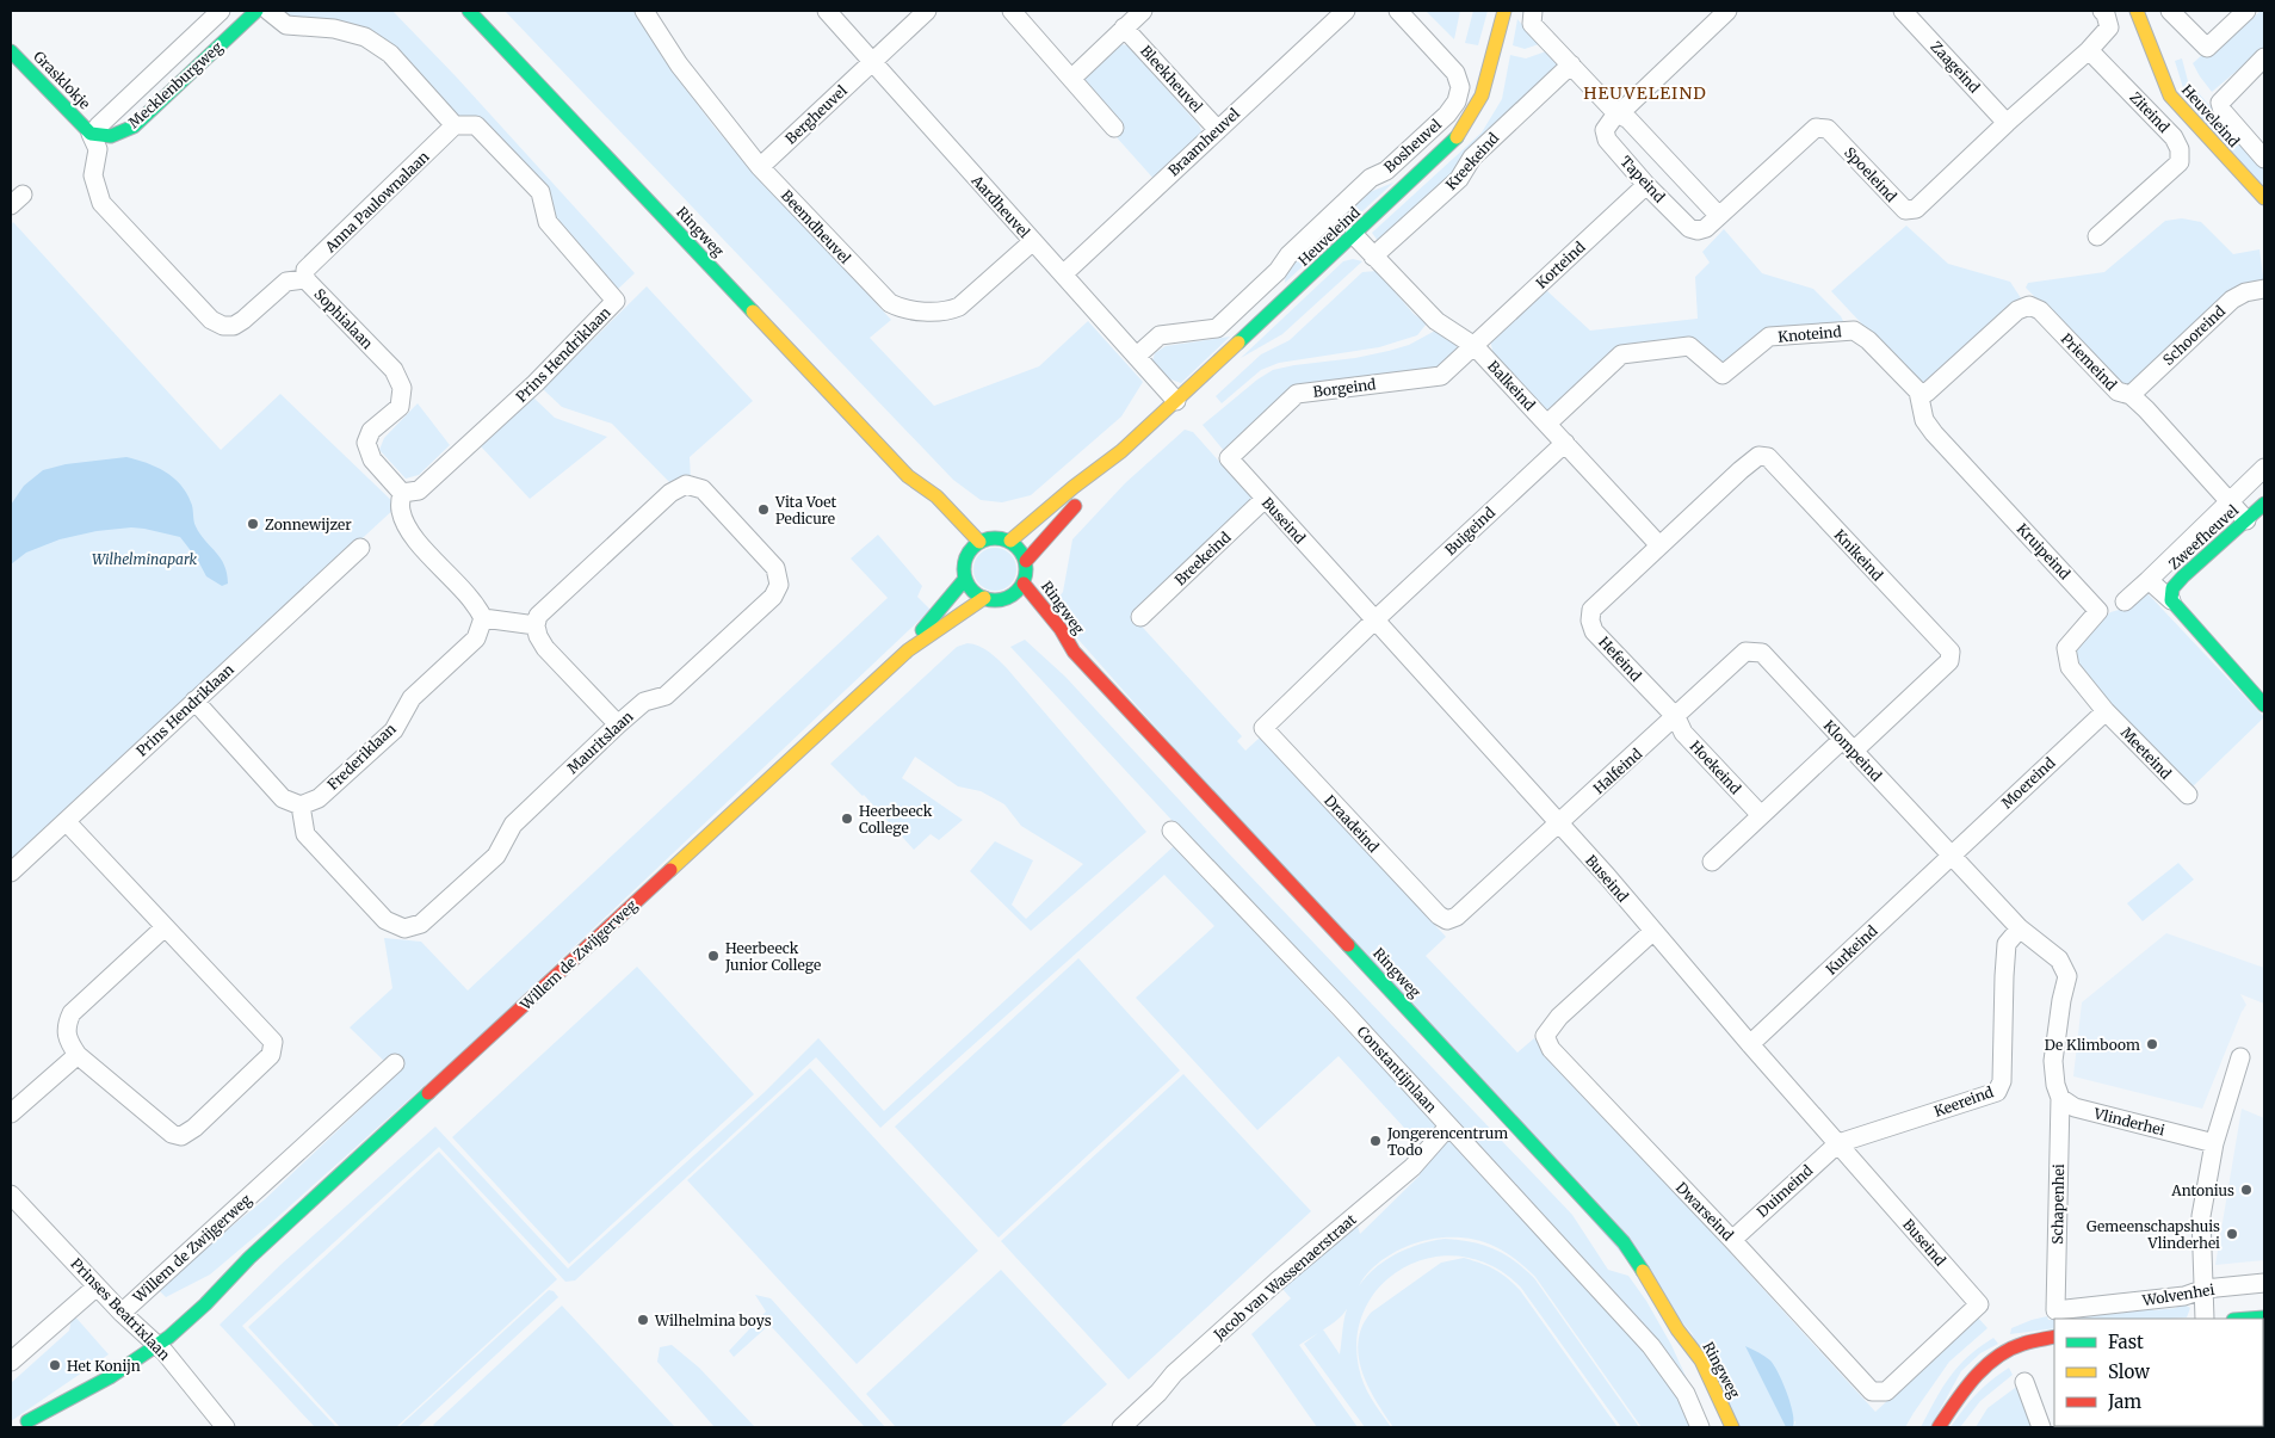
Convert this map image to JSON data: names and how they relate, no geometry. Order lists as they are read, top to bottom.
{
  "streets": {
    "main road": [
      "Grasklokje",
      "Mecklenburgweg",
      "Heuveleind",
      "Ringweg",
      "Zweefheuvel",
      "Willem de Zwijgerweg"
    ],
    "street": [
      "Zaageind",
      "Bleekheuvel",
      "Ziteind",
      "Bergheuvel",
      "Braamheuvel",
      "Bosheuvel",
      "Kreekeind",
      "Spoeleind",
      "Tapeind",
      "Anna Paulownalaan",
      "Aardheuvel",
      "Beemdheuvel",
      "Korteind",
      "Sophialaan",
      "Knoteind",
      "Schooreind",
      "Prins Hendriklaan",
      "Priemeind",
      "Balkeind",
      "Borgeind",
      "Buseind",
      "Buigeind",
      "Kruipeind",
      "Knikeind",
      "Breekeind",
      "Hefeind",
      "Mauritslaan",
      "Klompeind",
      "Meeteind",
      "Frederiklaan",
      "Hoekeind",
      "Halfeind",
      "Moereind",
      "Draadeind",
      "Kurkeind",
      "Constantijnlaan",
      "Keereind",
      "Vlinderhei",
      "Duimeind",
      "Schapenhei",
      "Dwarseind",
      "Jacob van Wassenaerstraat",
      "Wolvenhei",
      "Prinses Beatrixlaan"
    ]
  },
  "crossings": [
    ["Zaageind", "Spoeleind"],
    ["Bleekheuvel", "Braamheuvel"],
    ["Grasklokje", "Mecklenburgweg"],
    ["Grasklokje", "Sophialaan"],
    ["Mecklenburgweg", "Sophialaan"],
    ["Ziteind", "Spoeleind"],
    ["Bergheuvel", "Aardheuvel"],
    ["Bergheuvel", "Beemdheuvel"],
    ["Heuveleind", "Aardheuvel"],
    ["Heuveleind", "Ringweg"],
    ["Heuveleind", "Balkeind"],
    ["Heuveleind", "Willem de Zwijgerweg"],
    ["Braamheuvel", "Aardheuvel"],
    ["Bosheuvel", "Aardheuvel"],
    ["Kreekeind", "Tapeind"],
    ["Kreekeind", "Balkeind"],
    ["Spoeleind", "Tapeind"],
    ["Tapeind", "Korteind"],
    ["Anna Paulownalaan", "Sophialaan"],
    ["Anna Paulownalaan", "Prins Hendriklaan"],
    ["Aardheuvel", "Beemdheuvel"],
    ["Ringweg", "Willem de Zwijgerweg"],
    ["Korteind", "Balkeind"],
    ["Korteind", "Borgeind"],
    ["Sophialaan", "Prins Hendriklaan"],
    ["Sophialaan", "Frederiklaan"],
    ["Knoteind", "Priemeind"],
    ["Knoteind", "Balkeind"],
    ["Knoteind", "Kruipeind"],
    ["Schooreind", "Priemeind"],
    ["Priemeind", "Zweefheuvel"],
    ["Priemeind", "Kruipeind"],
    ["Balkeind", "Borgeind"],
    ["Balkeind", "Buigeind"],
    ["Balkeind", "Knikeind"],
    ["Balkeind", "Hefeind"],
    ["Borgeind", "Buseind"],
    ["Buseind", "Buigeind"],
    ["Buseind", "Breekeind"],
    ["Buseind", "Halfeind"],
    ["Buseind", "Draadeind"],
    ["Buseind", "Kurkeind"],
    ["Buseind", "Keereind"],
    ["Buseind", "Duimeind"],
    ["Buseind", "Dwarseind"],
    ["Buigeind", "Draadeind"],
    ["Kruipeind", "Meeteind"],
    ["Kruipeind", "Moereind"],
    ["Knikeind", "Hefeind"],
    ["Knikeind", "Klompeind"],
    ["Hefeind", "Klompeind"],
    ["Hefeind", "Hoekeind"],
    ["Hefeind", "Halfeind"],
    ["Mauritslaan", "Frederiklaan"],
    ["Klompeind", "Hoekeind"],
    ["Klompeind", "Halfeind"],
    ["Klompeind", "Moereind"],
    ["Klompeind", "Kurkeind"],
    ["Klompeind", "Keereind"],
    ["Meeteind", "Moereind"],
    ["Hoekeind", "Halfeind"],
    ["Halfeind", "Draadeind"],
    ["Moereind", "Kurkeind"],
    ["Willem de Zwijgerweg", "Prinses Beatrixlaan"],
    ["Constantijnlaan", "Jacob van Wassenaerstraat"],
    ["Keereind", "Duimeind"],
    ["Vlinderhei", "Schapenhei"],
    ["Duimeind", "Dwarseind"],
    ["Schapenhei", "Wolvenhei"]
  ],
  "districts": ["HEUVELEIND"],
  "parks": ["Wilhelminapark"],
  "places": [
    "Vita Voet Pedicure",
    "Zonnewijzer",
    "Heerbeeck College",
    "Heerbeeck Junior College",
    "De Klimboom",
    "Jongerencentrum Todo",
    "Antonius",
    "Gemeenschapshuis Vlinderhei",
    "Wilhelmina boys",
    "Het Konijn"
  ],
  "legend": ["Fast", "Slow", "Jam"]
}
